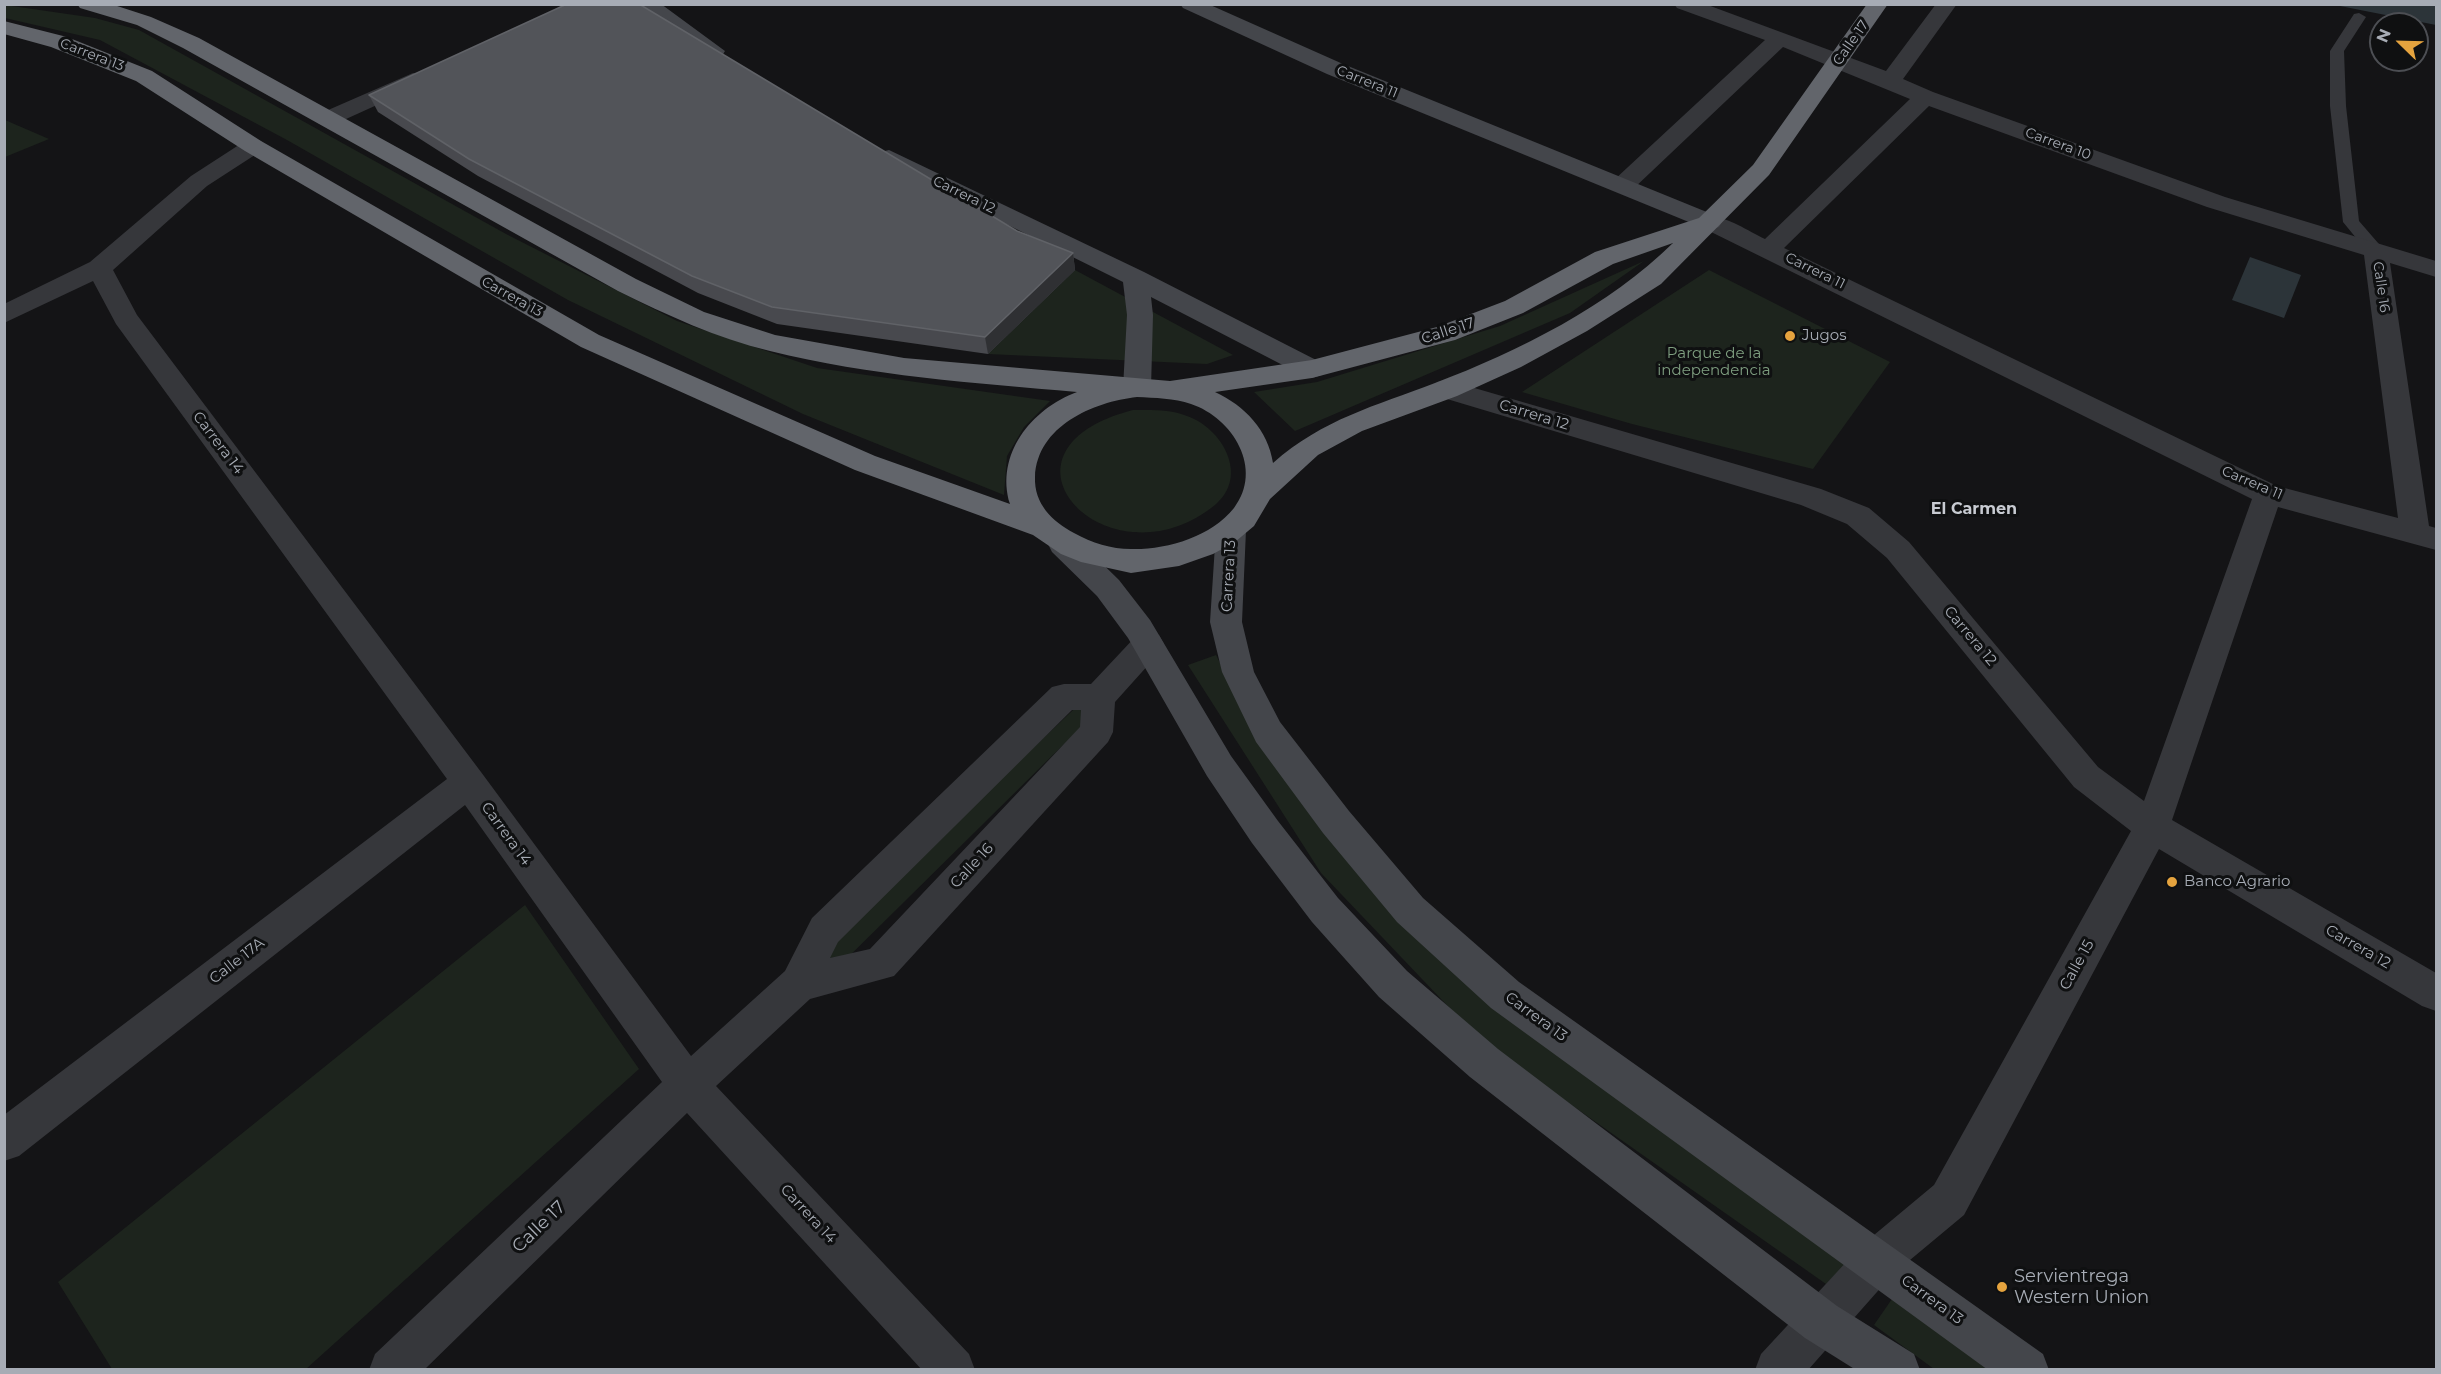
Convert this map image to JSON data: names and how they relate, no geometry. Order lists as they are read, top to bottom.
{
  "streets": {
    "highway": ["Calle 17", "Carrera 13"],
    "street": [
      "Carrera 11",
      "Carrera 10",
      "Carrera 12",
      "Calle 16",
      "Carrera 14",
      "Calle 17A",
      "Calle 15"
    ]
  },
  "crossings": [
    ["Calle 17", "Carrera 13"],
    ["Calle 17", "Carrera 11"],
    ["Calle 17", "Carrera 12"],
    ["Calle 17", "Calle 16"],
    ["Calle 17", "Carrera 14"],
    ["Carrera 13", "Calle 15"],
    ["Carrera 11", "Calle 16"],
    ["Carrera 11", "Calle 15"],
    ["Carrera 10", "Calle 16"],
    ["Carrera 12", "Calle 15"],
    ["Calle 16", "Carrera 14"],
    ["Carrera 14", "Calle 17A"]
  ],
  "districts": ["El Carmen"],
  "parks": ["Parque de la independencia"],
  "places": ["Jugos", "Banco Agrario", "Servientrega Western Union"],
  "north": "top left"
}
